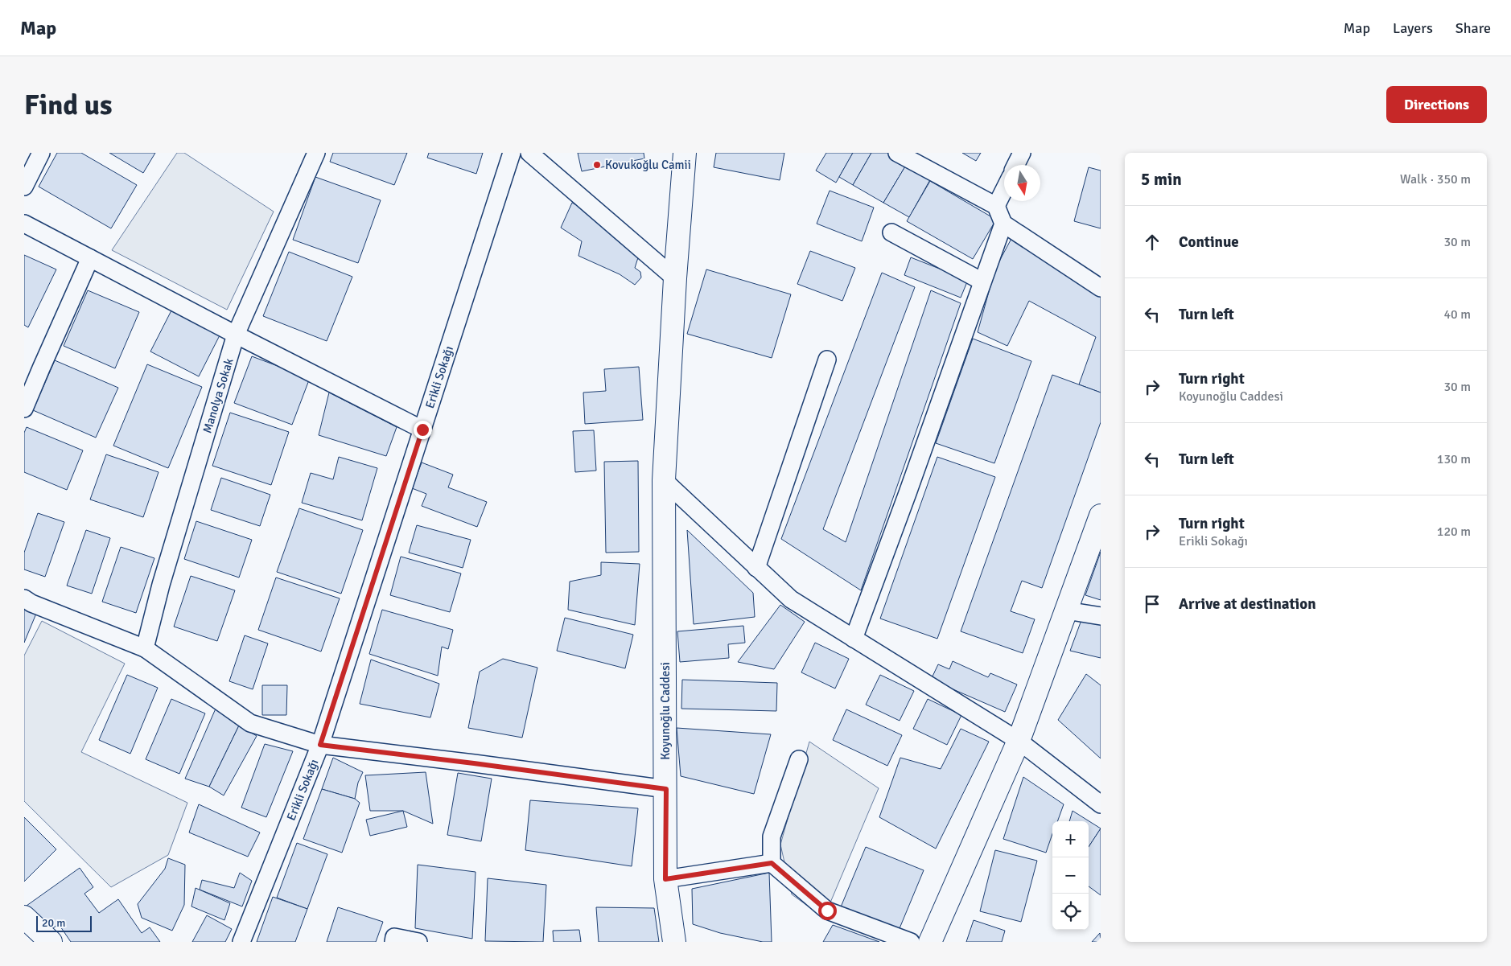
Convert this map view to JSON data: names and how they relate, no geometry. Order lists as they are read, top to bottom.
{
  "streets": {
    "street": ["Erikli Sokağı", "Manolya Sokak", "Koyunoğlu Caddesi"]
  },
  "places": ["Kovukoğlu Camii"],
  "scale_bar": "20 m",
  "north": "bottom",
  "page": {
    "header": "Map",
    "nav": ["Map", "Layers", "Share"],
    "buttons": "Directions",
    "title": "Find us",
    "heading": ["5 min", "Walk · 350 m"],
    "list": [
      ["Continue", "30 m"],
      ["Turn left", "40 m"],
      ["Turn right", "Koyunoğlu Caddesi", "30 m"],
      ["Turn left", "130 m"],
      ["Turn right", "Erikli Sokağı", "120 m"],
      "Arrive at destination"
    ],
    "map_buttons": ["+", "−"],
    "scale": "20 m"
  }
}
